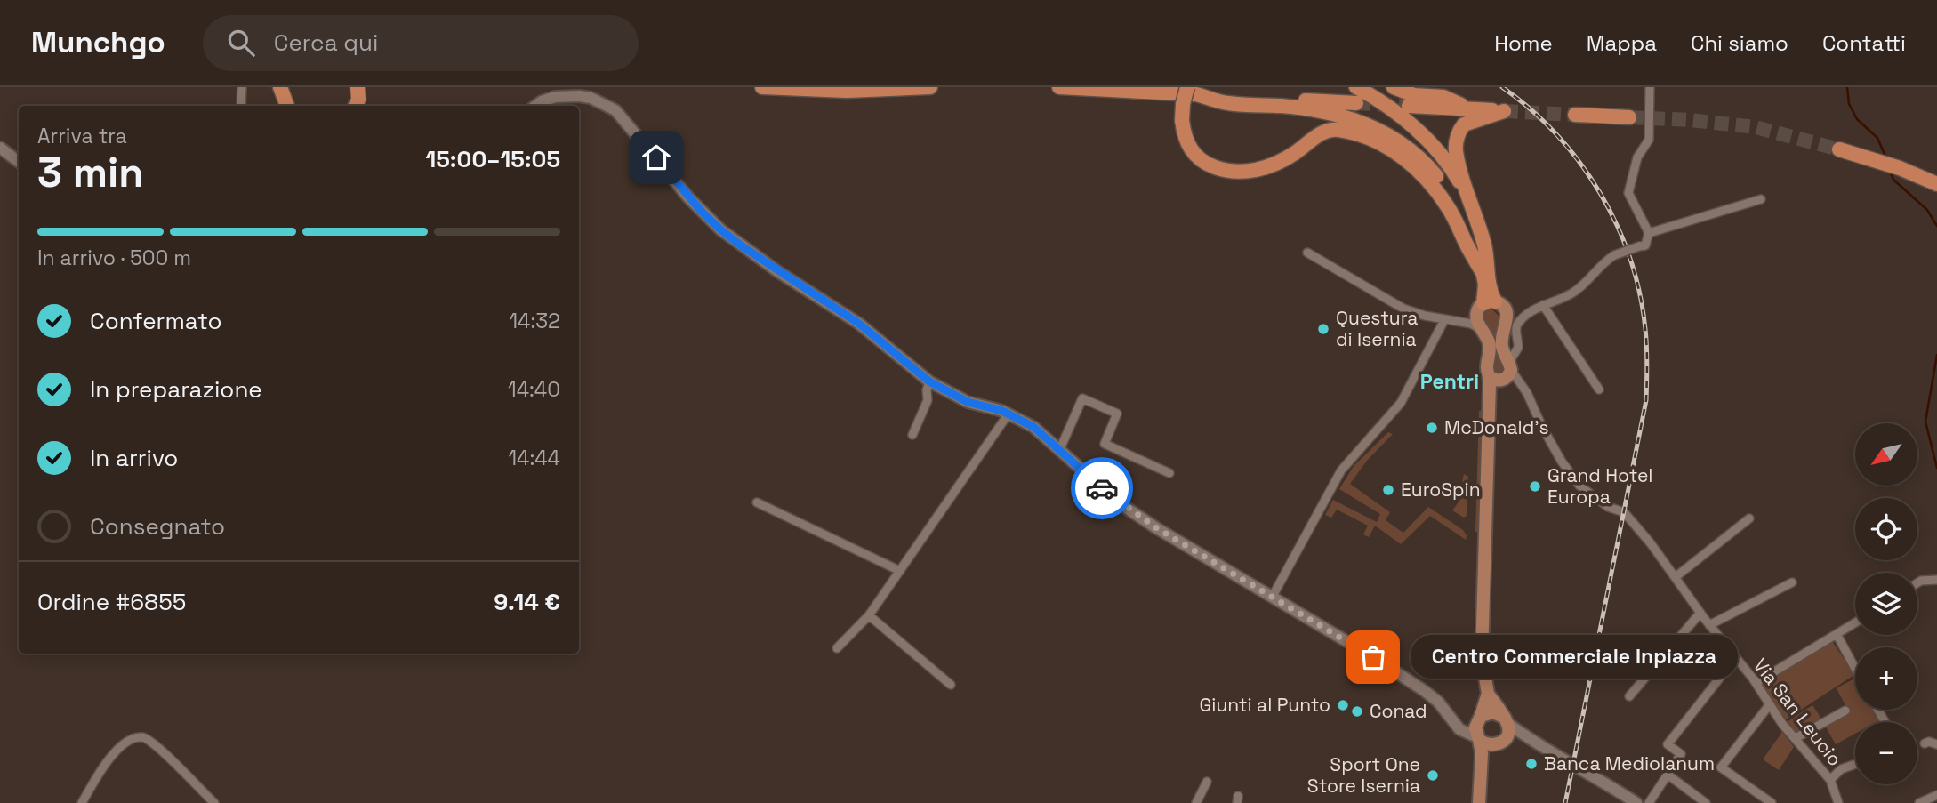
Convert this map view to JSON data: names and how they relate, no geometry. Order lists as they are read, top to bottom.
{
  "streets": {
    "street": ["Via San Leucio"]
  },
  "districts": ["Pentri"],
  "places": [
    "Questura di Isernia",
    "McDonald's",
    "Grand Hotel Europa",
    "EuroSpin",
    "Centro Commerciale Inpiazza",
    "Giunti al Punto",
    "Conad",
    "Banca Mediolanum",
    "Sport One Store Isernia"
  ],
  "north": "bottom left",
  "page": {
    "header": "Munchgo",
    "search": "Cerca qui",
    "nav": [
      "Home",
      "Mappa",
      "Chi siamo",
      "Contatti"
    ],
    "heading": ["3 min", "Arriva tra", "15:00–15:05"],
    "panel": ["Ordine #6855", "9.14 €"],
    "bar": "In arrivo · 500 m",
    "list": [
      ["Confermato", "14:32"],
      ["In preparazione", "14:40"],
      ["In arrivo", "14:44"],
      "Consegnato"
    ],
    "map_buttons": ["+", "−"],
    "bubble": "Centro Commerciale Inpiazza"
  }
}
